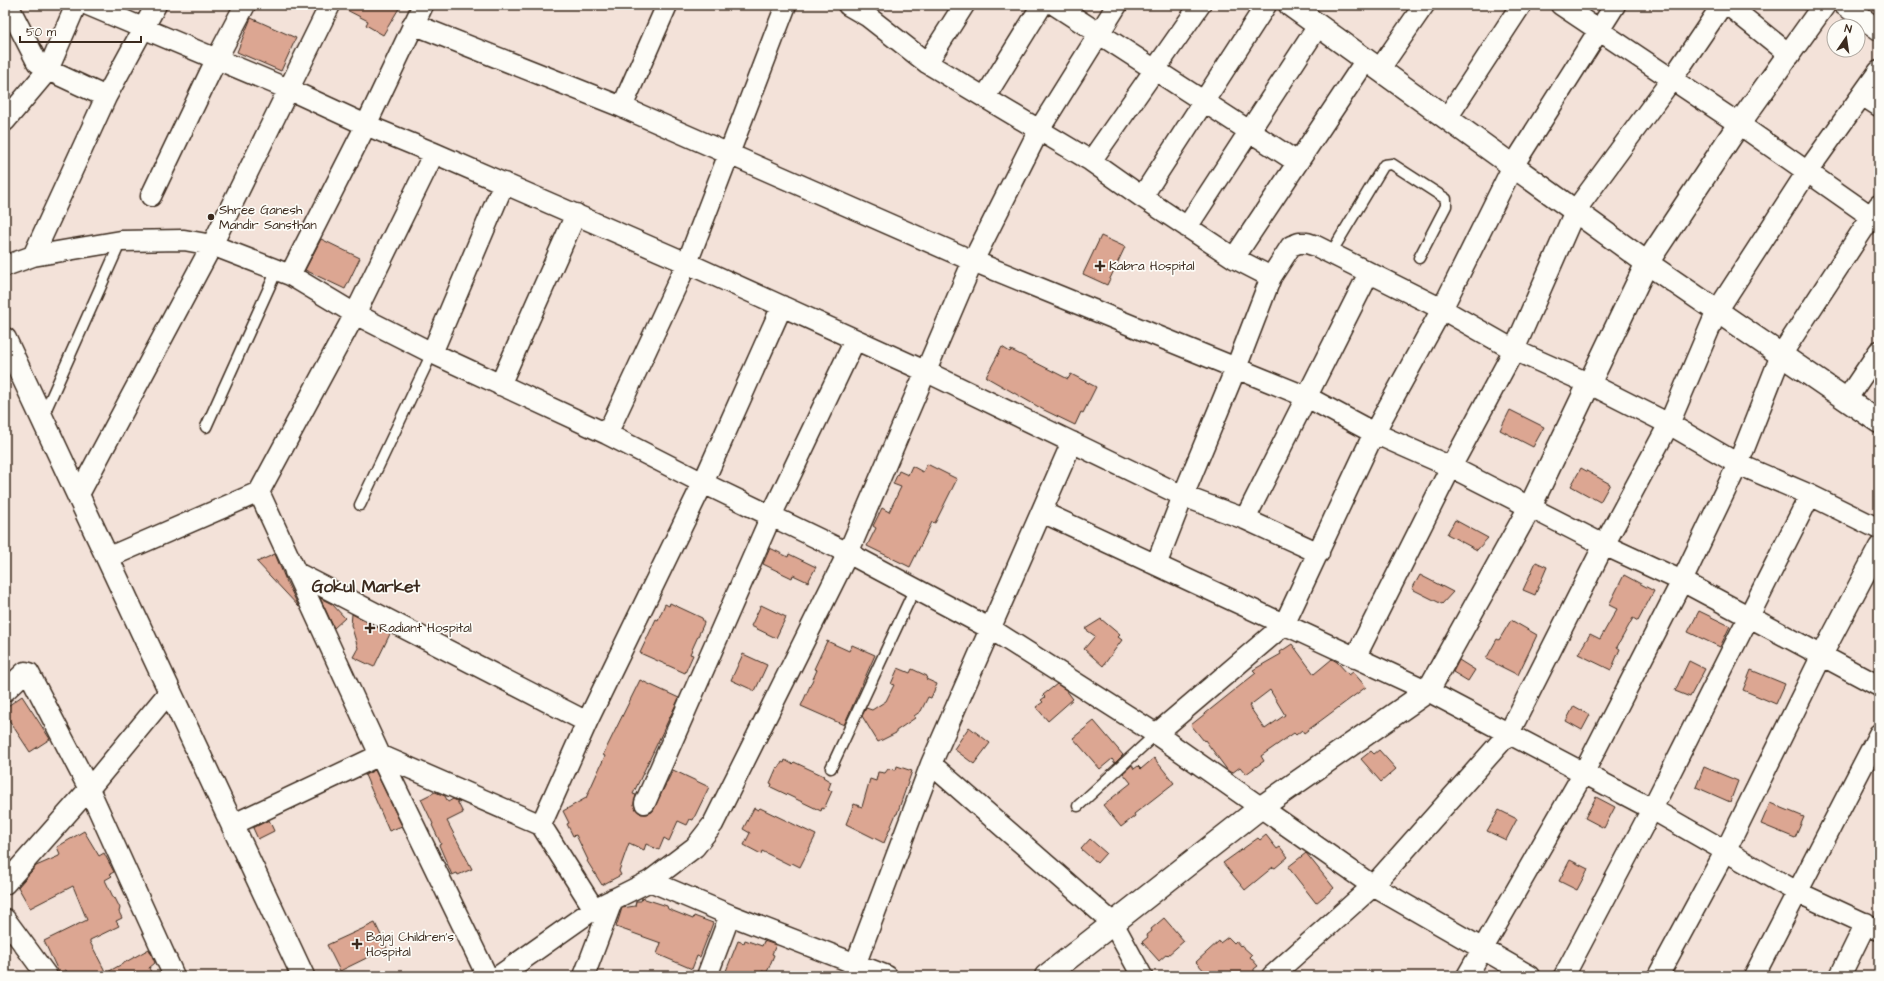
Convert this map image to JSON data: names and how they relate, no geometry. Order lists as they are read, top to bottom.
{
  "districts": ["Gokul Market"],
  "places": {
    "other": ["Shree Ganesh Mandir Sansthan"],
    "health": ["Kabra Hospital", "Radiant Hospital", "Bajaj Children's Hospital"]
  },
  "scale_bar": "50 m",
  "north": "top"
}
